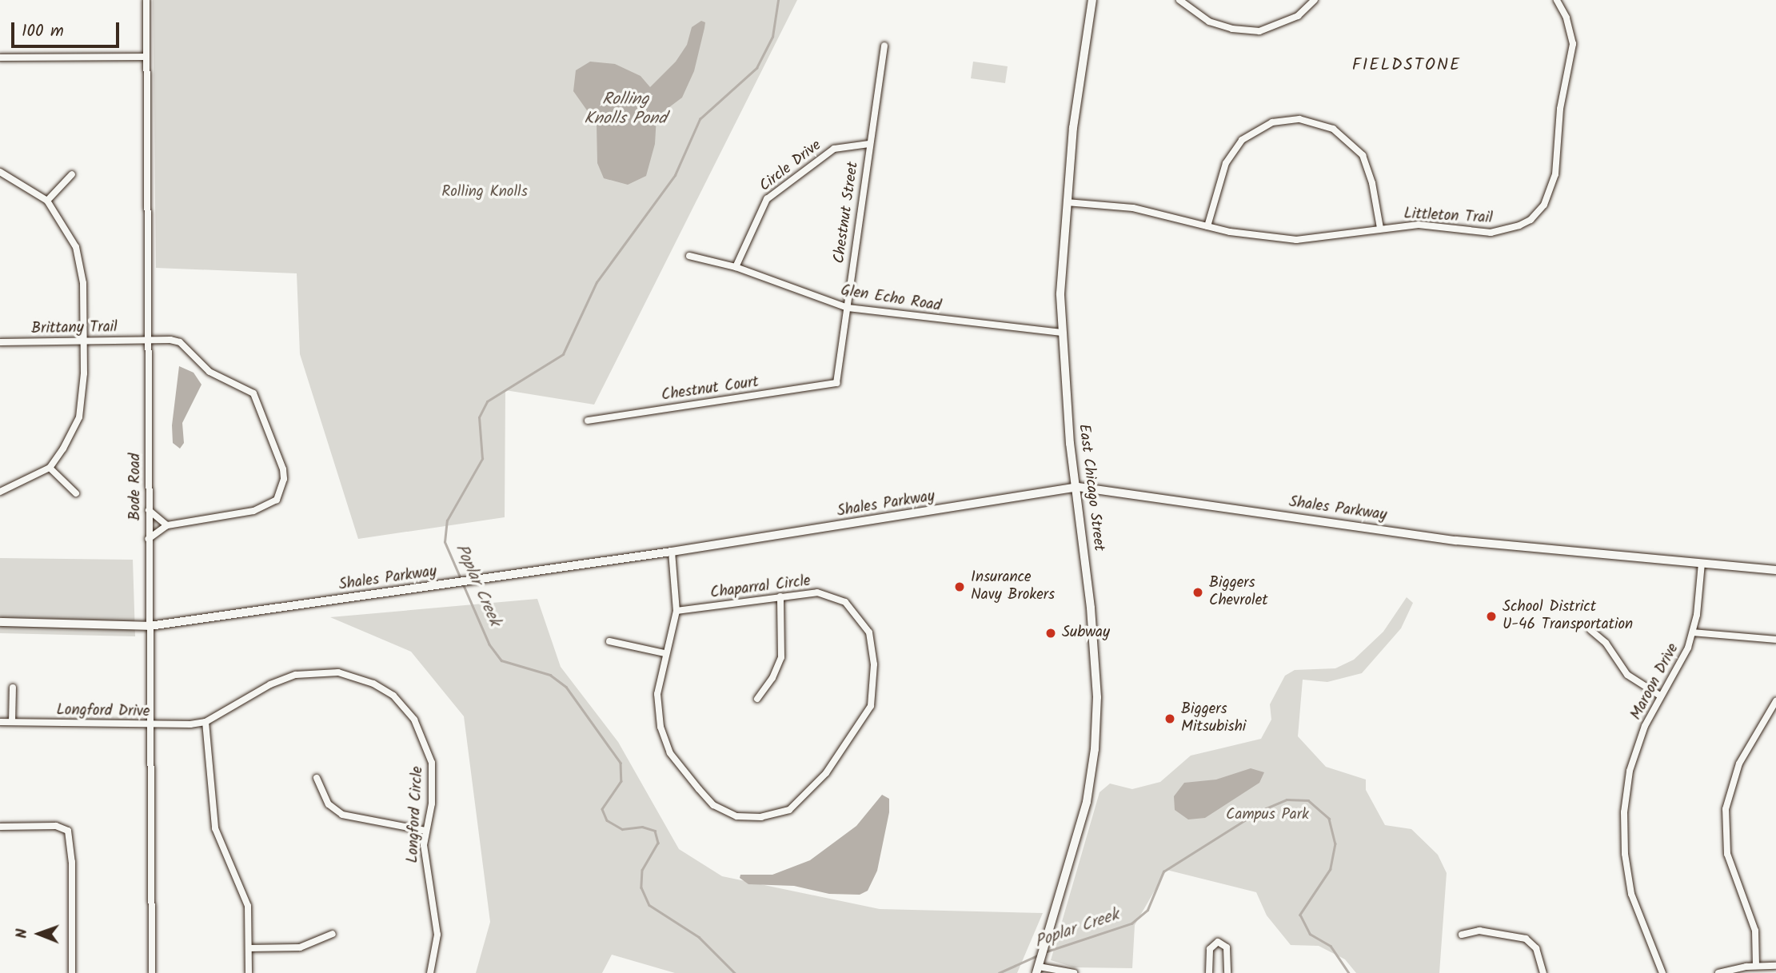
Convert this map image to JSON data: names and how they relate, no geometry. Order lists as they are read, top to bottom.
{
  "streets": {
    "street": [
      "Circle Drive",
      "Chestnut Street",
      "Littleton Trail",
      "Glen Echo Road",
      "Brittany Trail",
      "Chestnut Court",
      "Bode Road",
      "East Chicago Street",
      "Shales Parkway",
      "Chaparral Circle",
      "Maroon Drive",
      "Longford Drive",
      "Longford Circle"
    ]
  },
  "crossings": [
    ["Circle Drive", "Chestnut Street"],
    ["Circle Drive", "Glen Echo Road"],
    ["Chestnut Street", "Glen Echo Road"],
    ["Chestnut Street", "Chestnut Court"],
    ["Littleton Trail", "East Chicago Street"],
    ["Glen Echo Road", "East Chicago Street"],
    ["Brittany Trail", "Bode Road"],
    ["Bode Road", "Shales Parkway"],
    ["Bode Road", "Longford Drive"],
    ["East Chicago Street", "Shales Parkway"],
    ["Shales Parkway", "Chaparral Circle"],
    ["Shales Parkway", "Maroon Drive"],
    ["Longford Drive", "Longford Circle"]
  ],
  "districts": ["FIELDSTONE"],
  "water": ["Rolling Knolls Pond", "Poplar Creek"],
  "parks": ["Rolling Knolls", "Campus Park"],
  "places": [
    "Insurance Navy Brokers",
    "Biggers Chevrolet",
    "School District U-46 Transportation",
    "Subway",
    "Biggers Mitsubishi"
  ],
  "scale_bar": "100 m",
  "north": "left"
}
